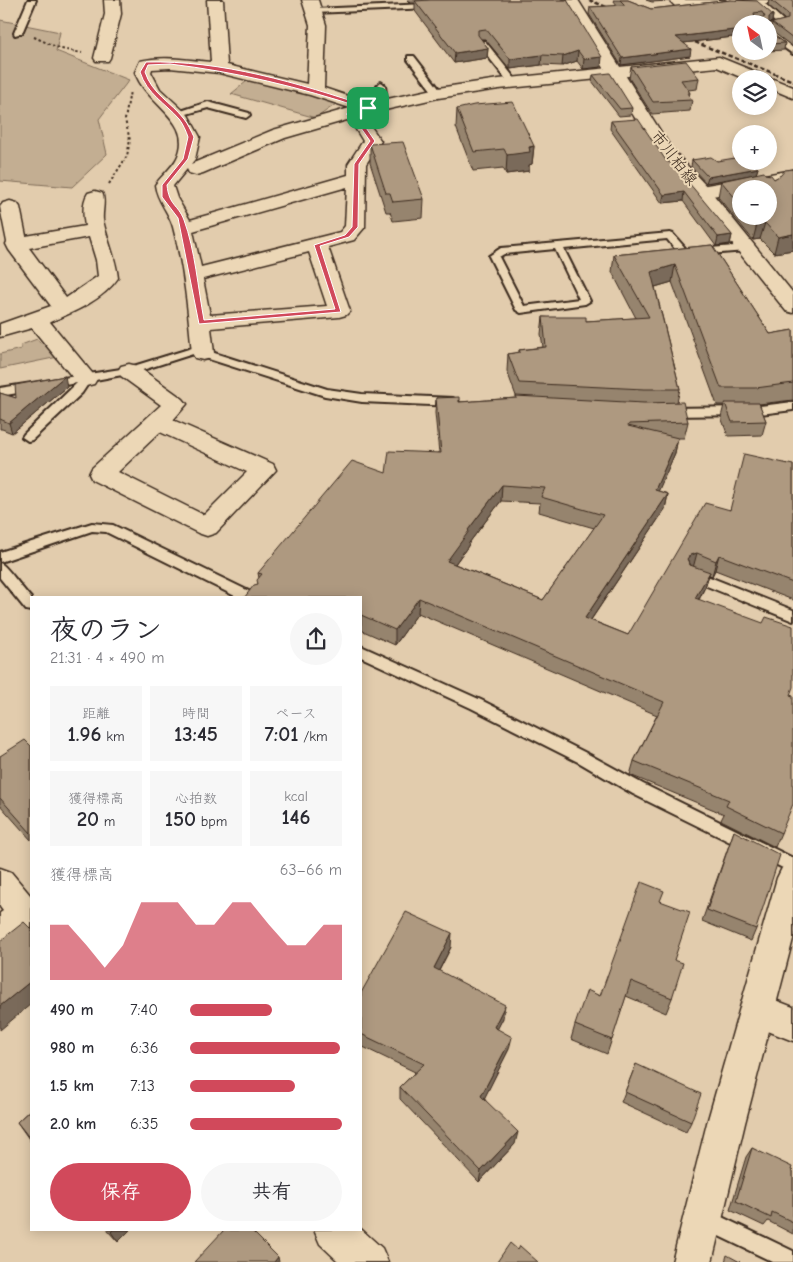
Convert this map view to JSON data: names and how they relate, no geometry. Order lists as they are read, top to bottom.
{
  "streets": {
    "street": ["市川柏線"]
  },
  "north": "top left",
  "page": {
    "map_buttons": ["+", "−"],
    "heading": ["夜のラン", "21:31 · 4 × 490 m"],
    "stats": [
      ["距離", "1.96 km"],
      ["時間", "13:45"],
      ["ペース", "7:01 /km"],
      ["獲得標高", "20 m"],
      ["心拍数", "150 bpm"],
      ["kcal", "146"]
    ],
    "chart": ["獲得標高", "63–66 m"],
    "list": [
      {
        "name": "490 m",
        "note": "7:40"
      },
      {
        "name": "980 m",
        "note": "6:36"
      },
      {
        "name": "1.5 km",
        "note": "7:13"
      },
      {
        "name": "2.0 km",
        "note": "6:35"
      }
    ],
    "buttons": ["保存", "共有"]
  }
}
